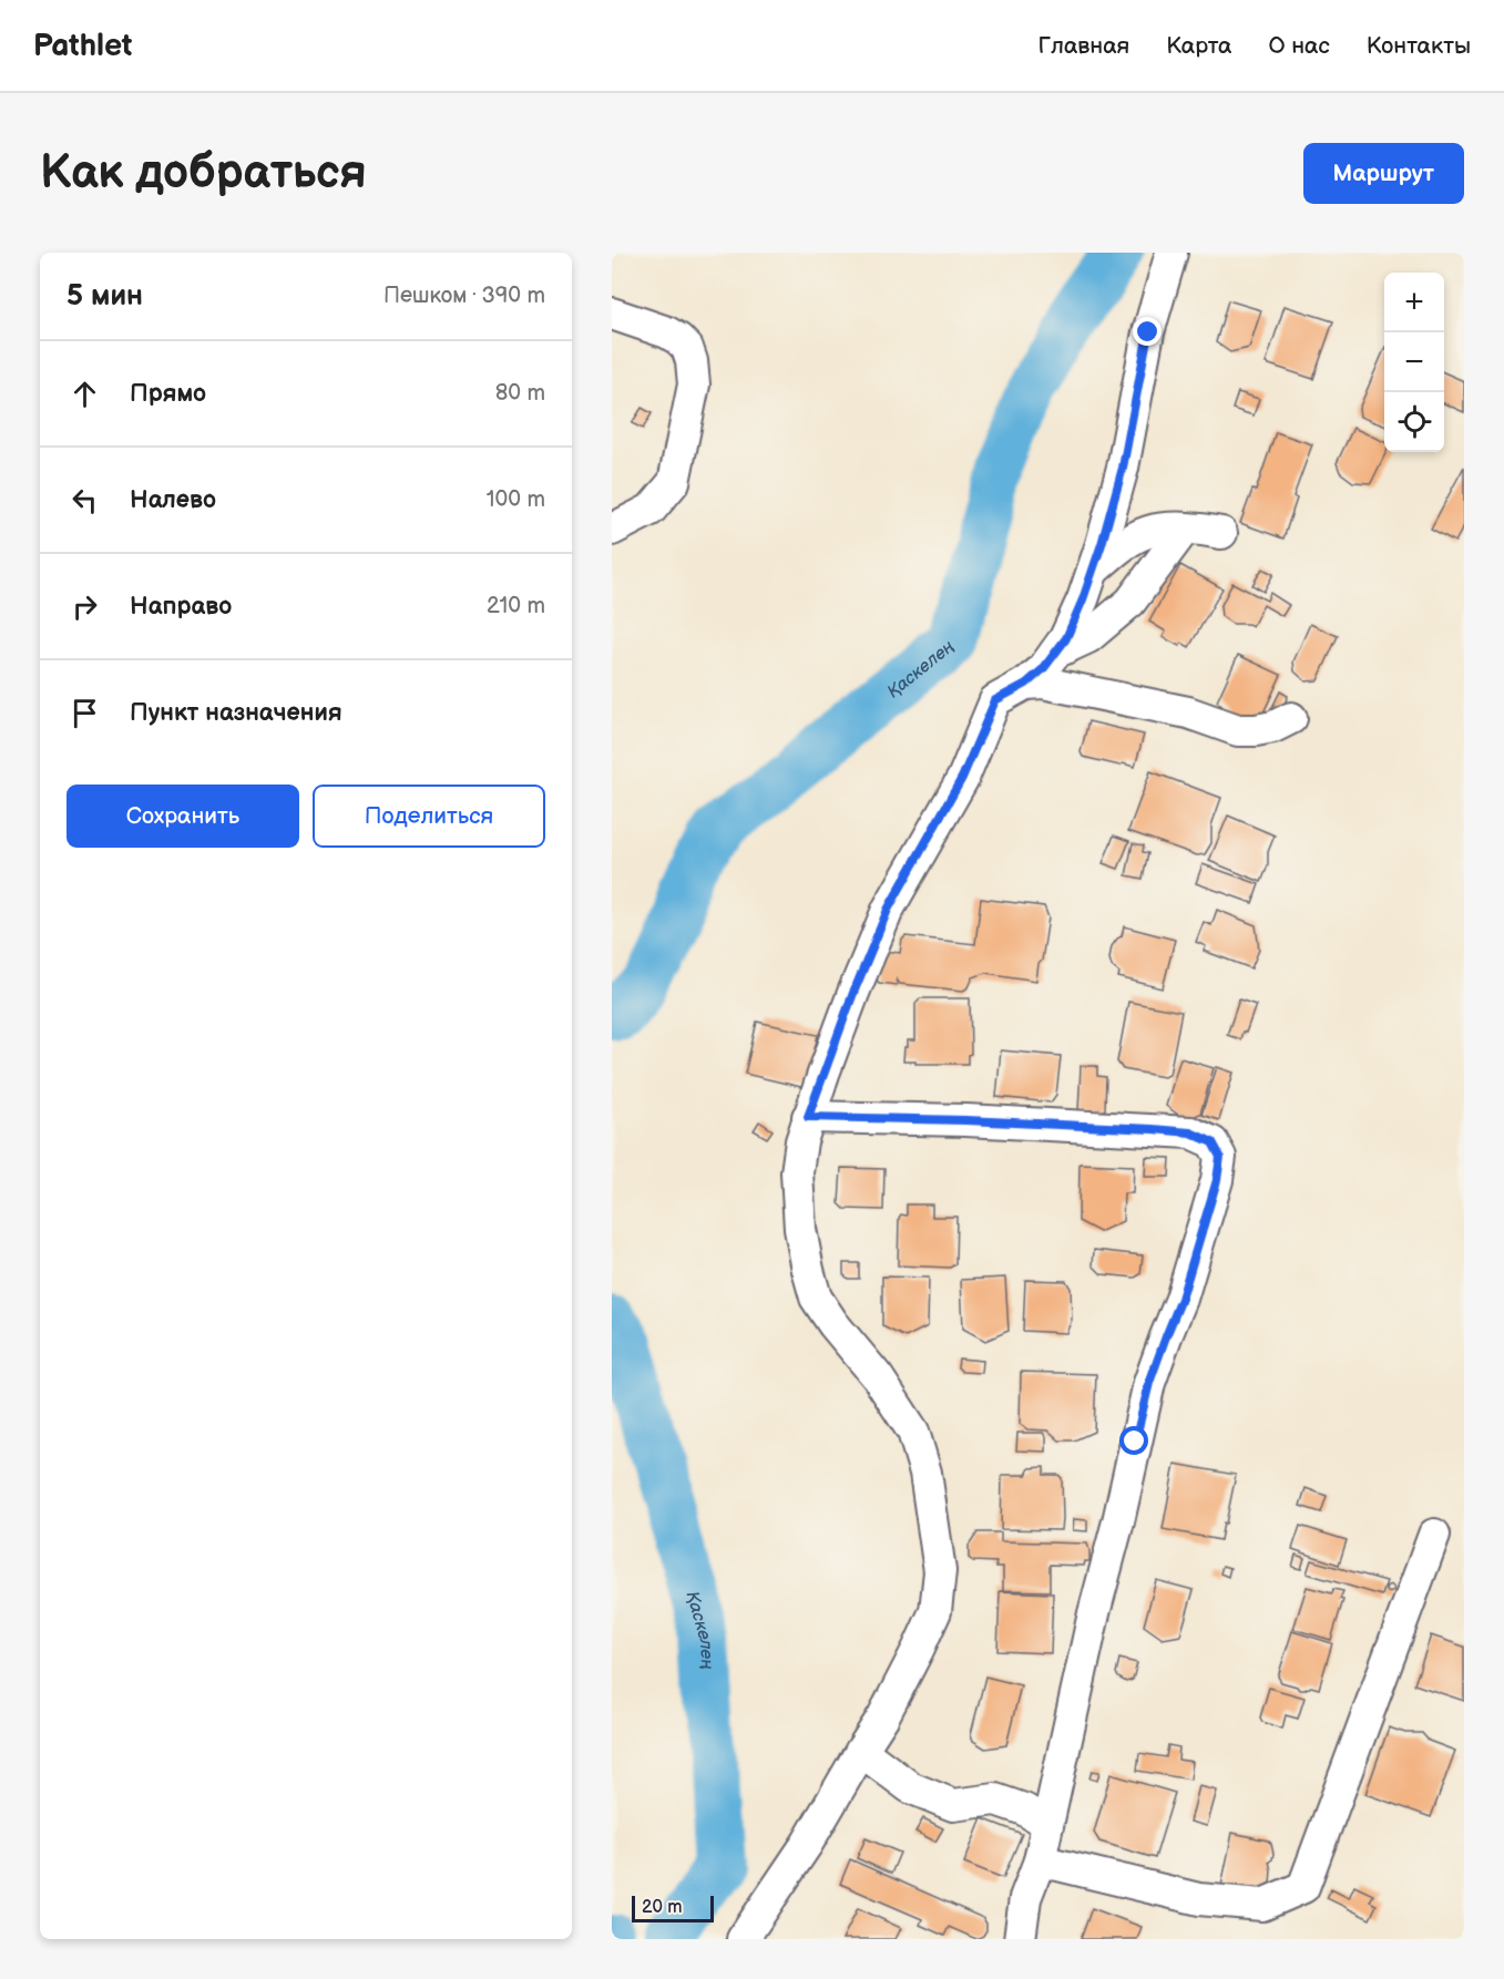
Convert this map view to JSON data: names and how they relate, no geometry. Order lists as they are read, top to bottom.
{
  "water": ["Қаскелең"],
  "scale_bar": "20 m",
  "page": {
    "header": "Pathlet",
    "nav": [
      "Главная",
      "Карта",
      "О нас",
      "Контакты"
    ],
    "buttons": [
      "Маршрут",
      ["Сохранить", "Поделиться"]
    ],
    "title": "Как добраться",
    "heading": ["5 мин", "Пешком · 390 m"],
    "map_buttons": ["+", "−"],
    "list": [
      ["Прямо", "80 m"],
      ["Налево", "100 m"],
      ["Направо", "210 m"],
      "Пункт назначения"
    ],
    "scale": "20 m"
  }
}
